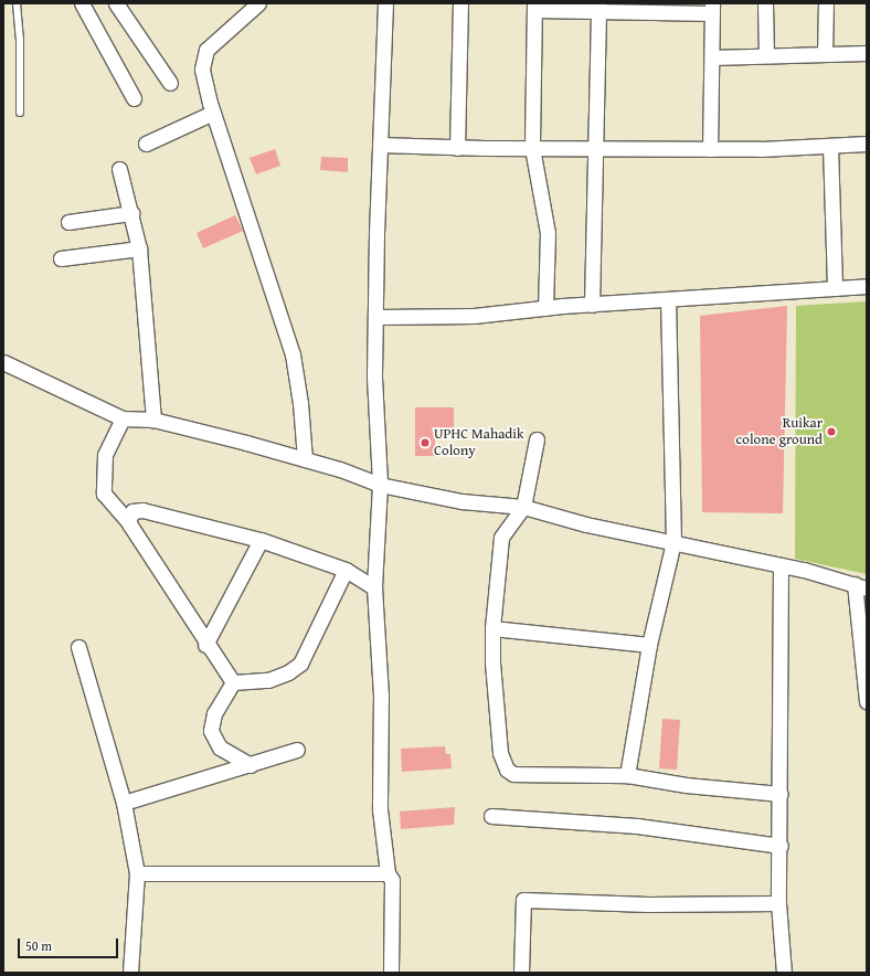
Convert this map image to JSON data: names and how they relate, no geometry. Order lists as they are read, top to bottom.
{
  "places": ["Ruikar colone ground", "UPHC Mahadik Colony"],
  "scale_bar": "50 m"
}
